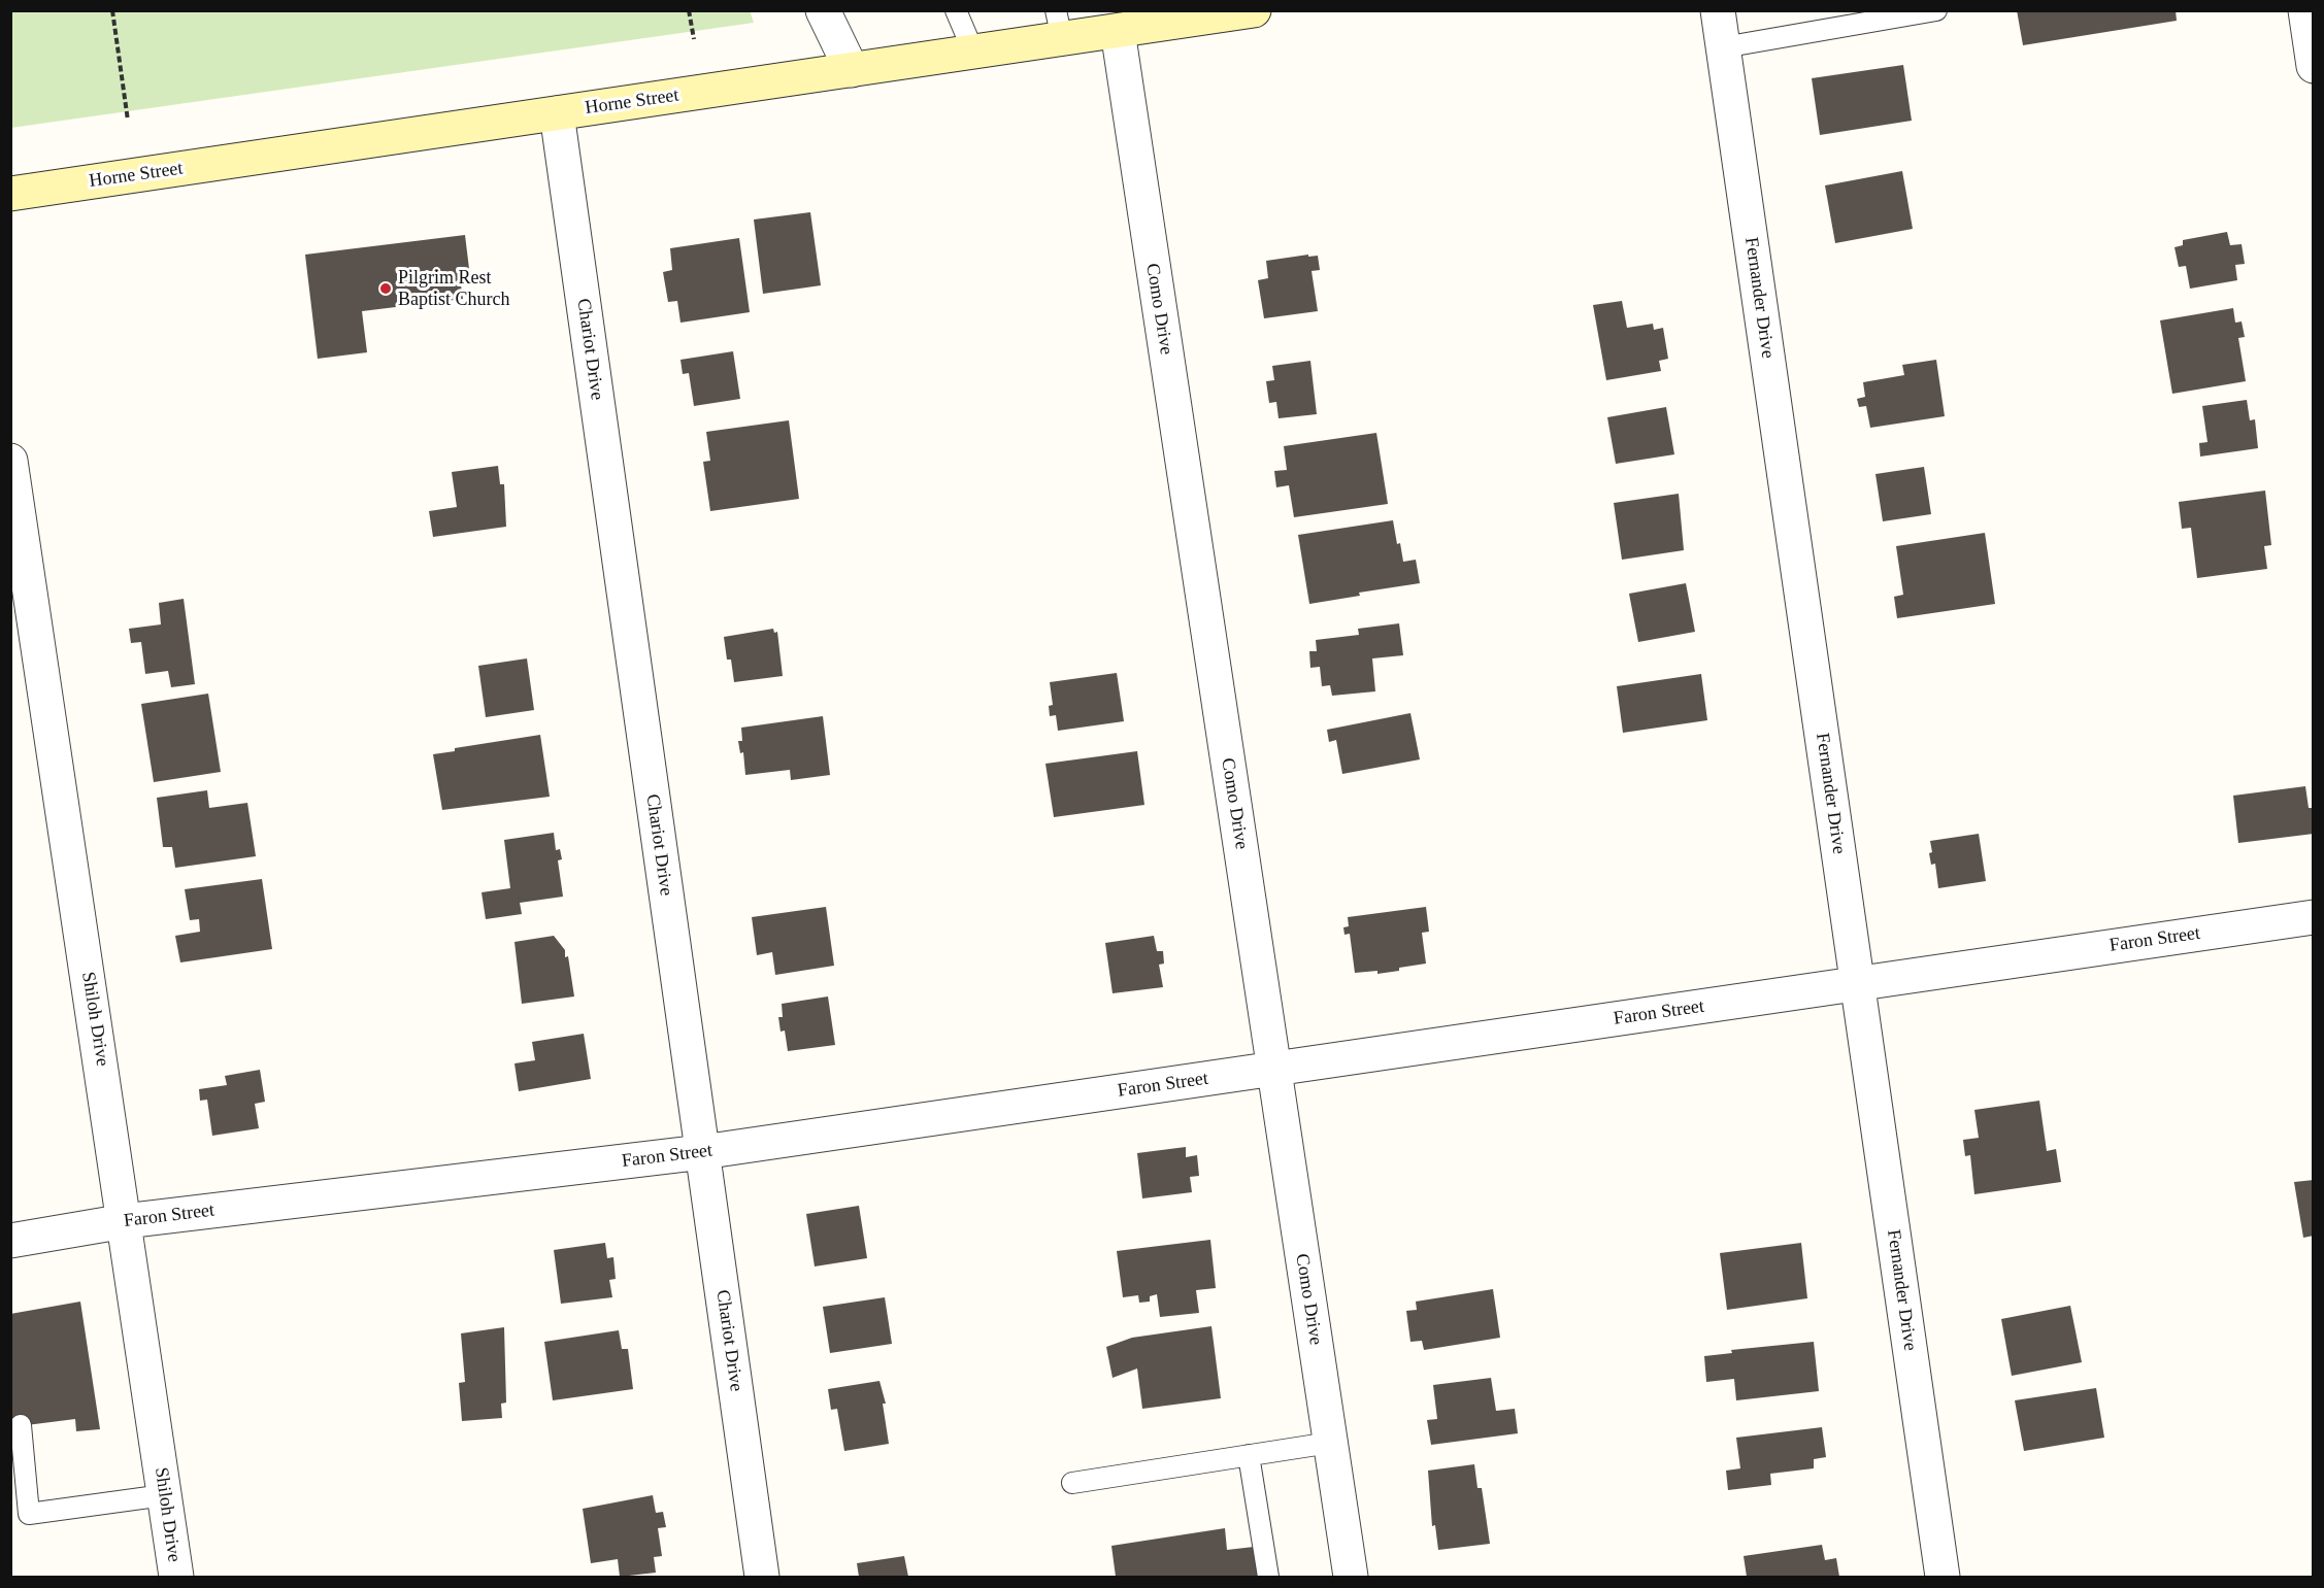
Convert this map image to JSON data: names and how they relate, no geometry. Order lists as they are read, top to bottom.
{
  "streets": {
    "street": [
      "Horne Street",
      "Fernander Drive",
      "Como Drive",
      "Chariot Drive",
      "Faron Street",
      "Shiloh Drive"
    ]
  },
  "crossings": [
    ["Horne Street", "Como Drive"],
    ["Horne Street", "Chariot Drive"],
    ["Fernander Drive", "Faron Street"],
    ["Como Drive", "Faron Street"],
    ["Chariot Drive", "Faron Street"],
    ["Faron Street", "Shiloh Drive"]
  ],
  "places": ["Pilgrim Rest Baptist Church"]
}
